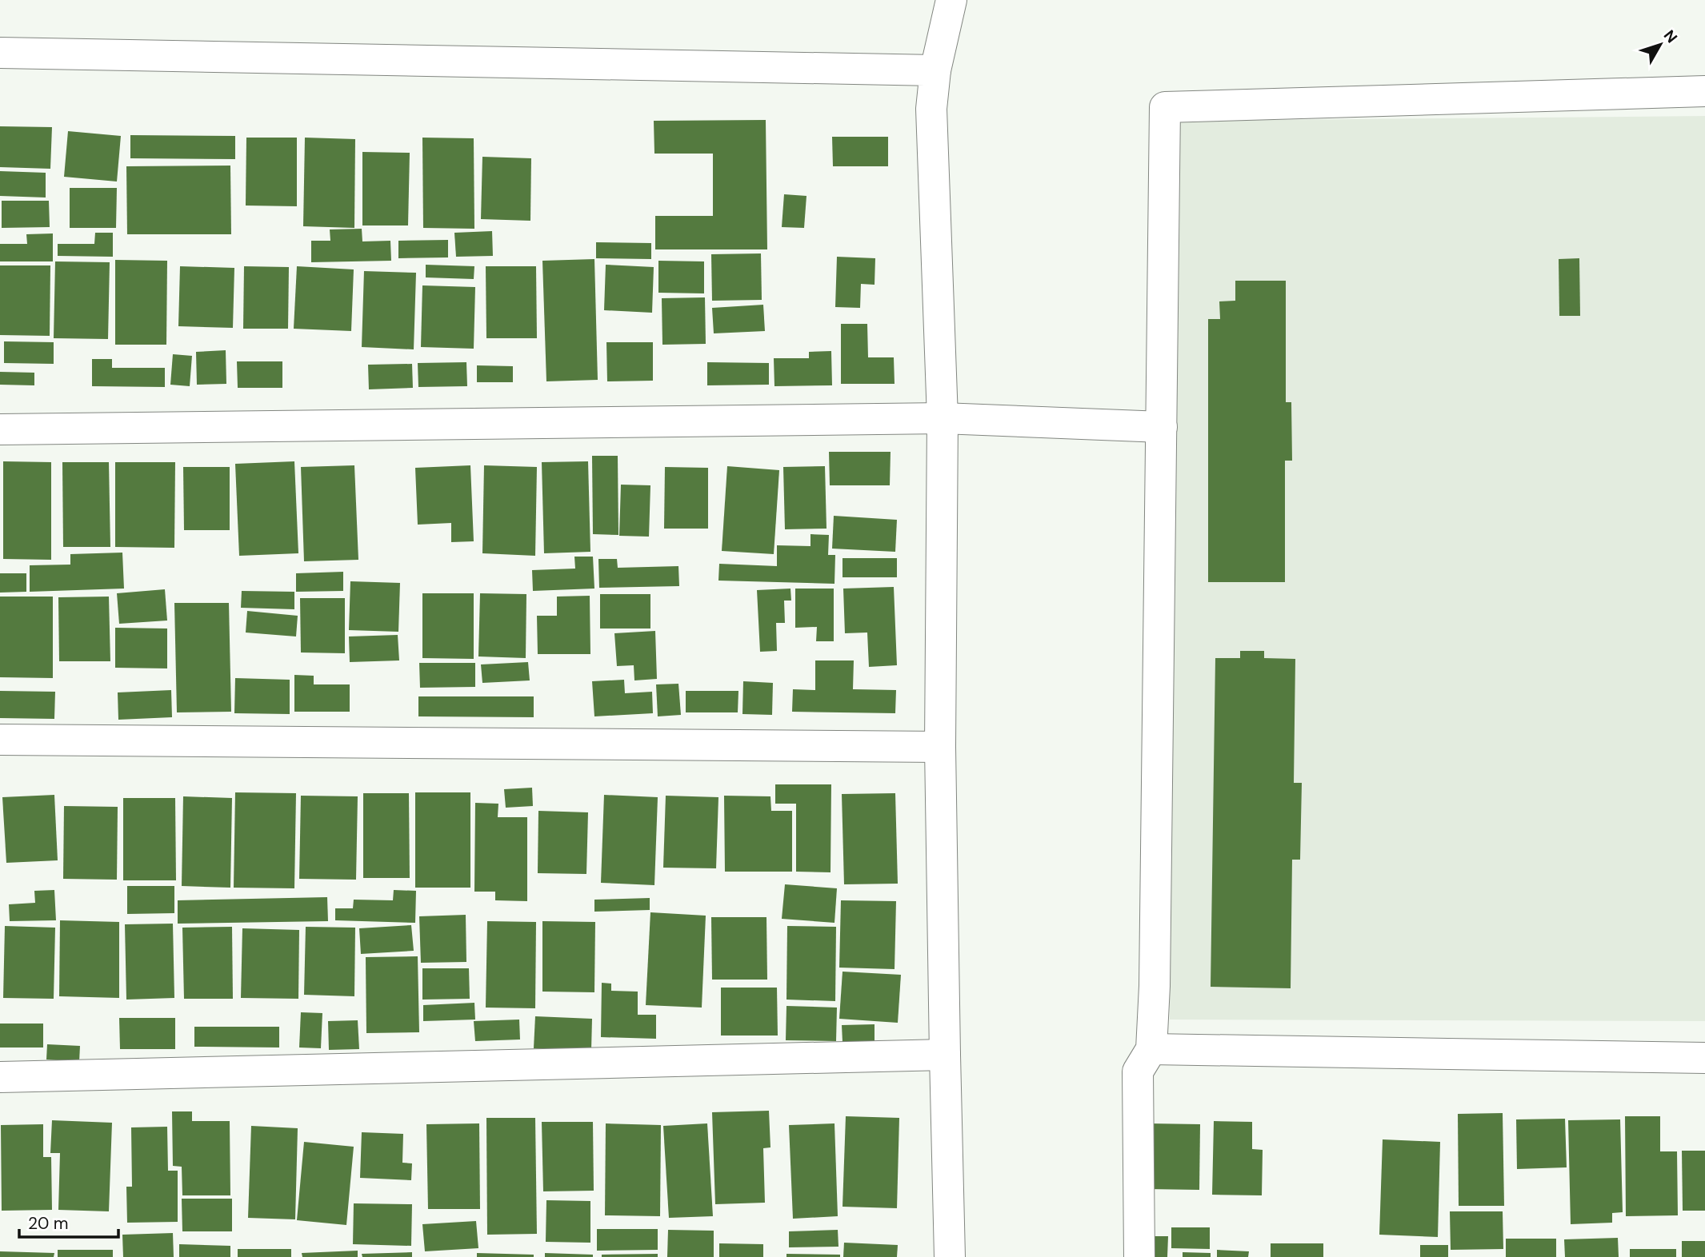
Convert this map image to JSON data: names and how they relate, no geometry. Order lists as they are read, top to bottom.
{
  "scale_bar": "20 m",
  "north": "top right"
}
